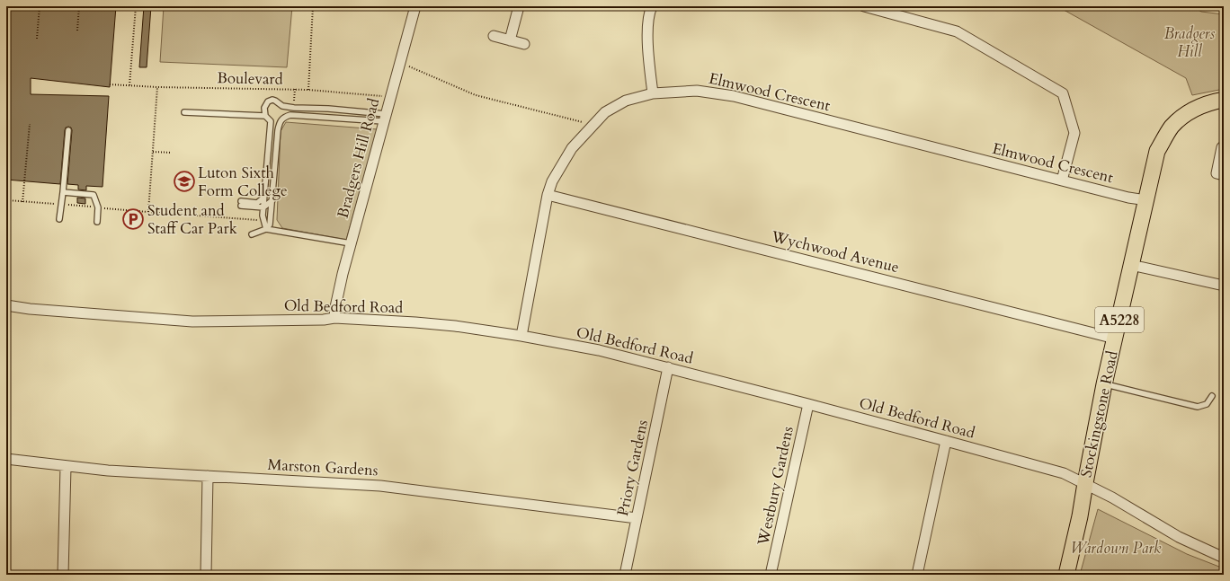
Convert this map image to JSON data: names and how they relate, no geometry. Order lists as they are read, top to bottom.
{
  "streets": {
    "main road": ["A5228", "Stockingstone Road"],
    "street": [
      "Elmwood Crescent",
      "Bradgers Hill Road",
      "Wychwood Avenue",
      "Old Bedford Road",
      "Marston Gardens",
      "Priory Gardens",
      "Westbury Gardens"
    ],
    "path": ["Boulevard"]
  },
  "crossings": [
    ["Boulevard", "Bradgers Hill Road"],
    ["Elmwood Crescent", "Wychwood Avenue"],
    ["Elmwood Crescent", "Old Bedford Road"],
    ["Elmwood Crescent", "Stockingstone Road"],
    ["Bradgers Hill Road", "Old Bedford Road"],
    ["Wychwood Avenue", "Stockingstone Road"],
    ["Old Bedford Road", "Stockingstone Road"],
    ["Old Bedford Road", "Priory Gardens"],
    ["Old Bedford Road", "Westbury Gardens"],
    ["Marston Gardens", "Priory Gardens"]
  ],
  "parks": ["Bradgers Hill", "Wardown Park"],
  "places": {
    "school or university": ["Luton Sixth Form College"],
    "parking": ["Student and Staff Car Park"]
  }
}
